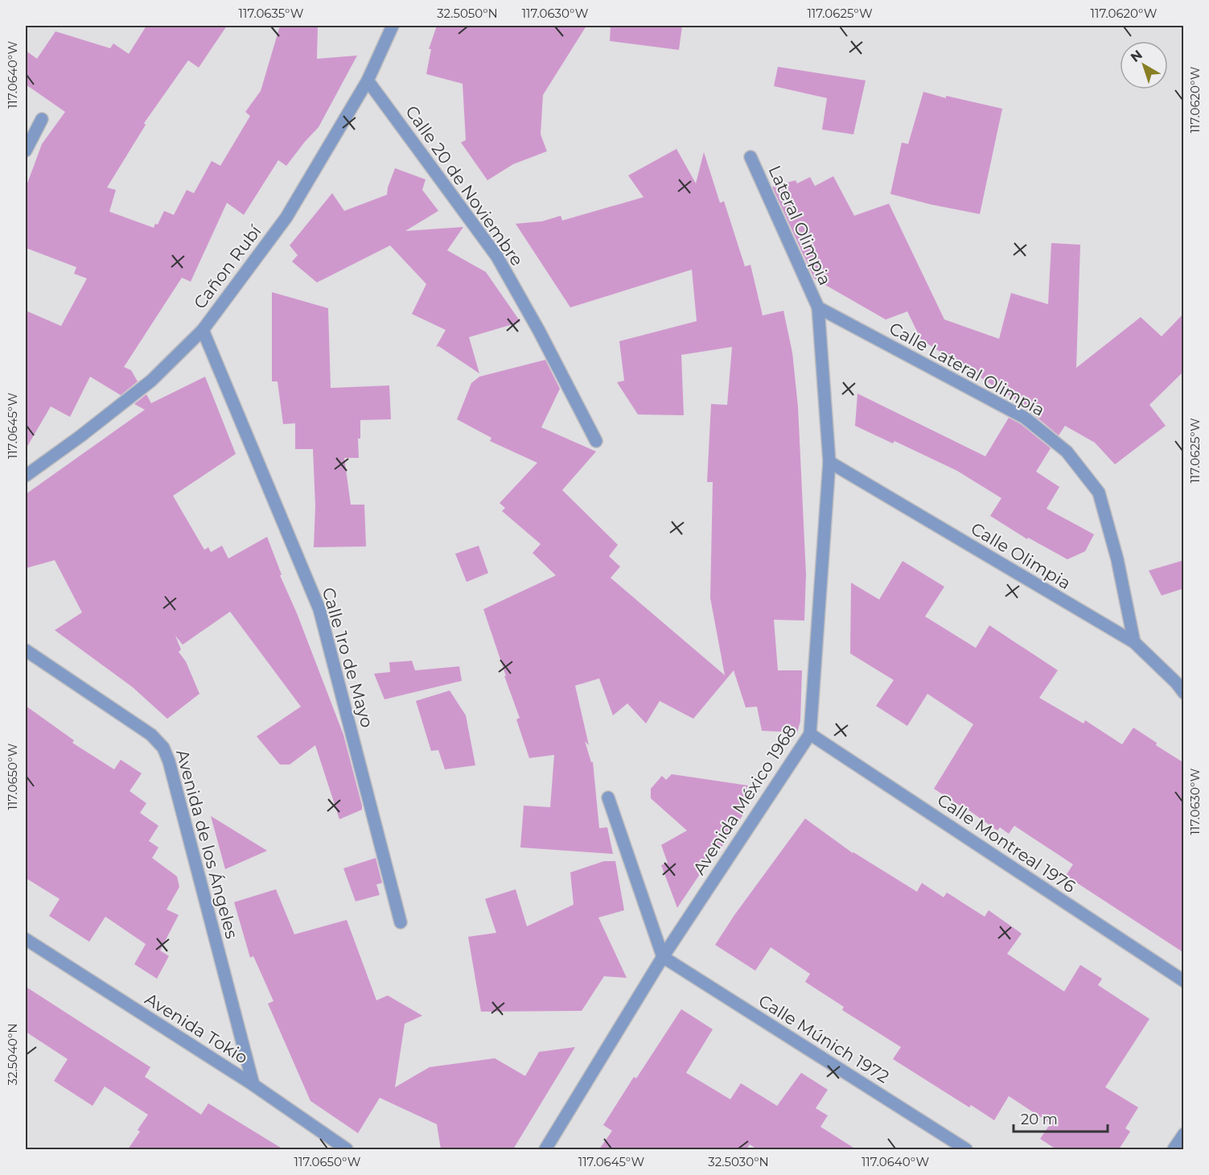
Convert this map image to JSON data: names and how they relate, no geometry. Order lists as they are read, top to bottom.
{
  "streets": {
    "street": [
      "Calle 20 de Noviembre",
      "Lateral Olimpia",
      "Cañon Rubí",
      "Calle Lateral Olimpia",
      "Calle Olimpia",
      "Calle 1ro de Mayo",
      "Avenida México 1968",
      "Calle Montreal 1976",
      "Avenida de los Ángeles",
      "Avenida Tokio",
      "Calle Múnich 1972"
    ]
  },
  "crossings": [
    ["Calle 20 de Noviembre", "Cañon Rubí"],
    ["Lateral Olimpia", "Calle Lateral Olimpia"],
    ["Lateral Olimpia", "Avenida México 1968"],
    ["Cañon Rubí", "Calle 1ro de Mayo"],
    ["Calle Lateral Olimpia", "Calle Olimpia"],
    ["Calle Lateral Olimpia", "Avenida México 1968"],
    ["Calle Olimpia", "Avenida México 1968"],
    ["Avenida México 1968", "Calle Montreal 1976"],
    ["Avenida México 1968", "Calle Múnich 1972"],
    ["Avenida de los Ángeles", "Avenida Tokio"]
  ],
  "scale_bar": "20 m",
  "north": "top left",
  "coordinates": [
    "117.0635°W",
    "32.5050°N",
    "117.0630°W",
    "117.0625°W",
    "117.0620°W",
    "117.0640°W",
    "117.0645°W",
    "117.0650°W",
    "32.5040°N",
    "32.5030°N"
  ]
}
